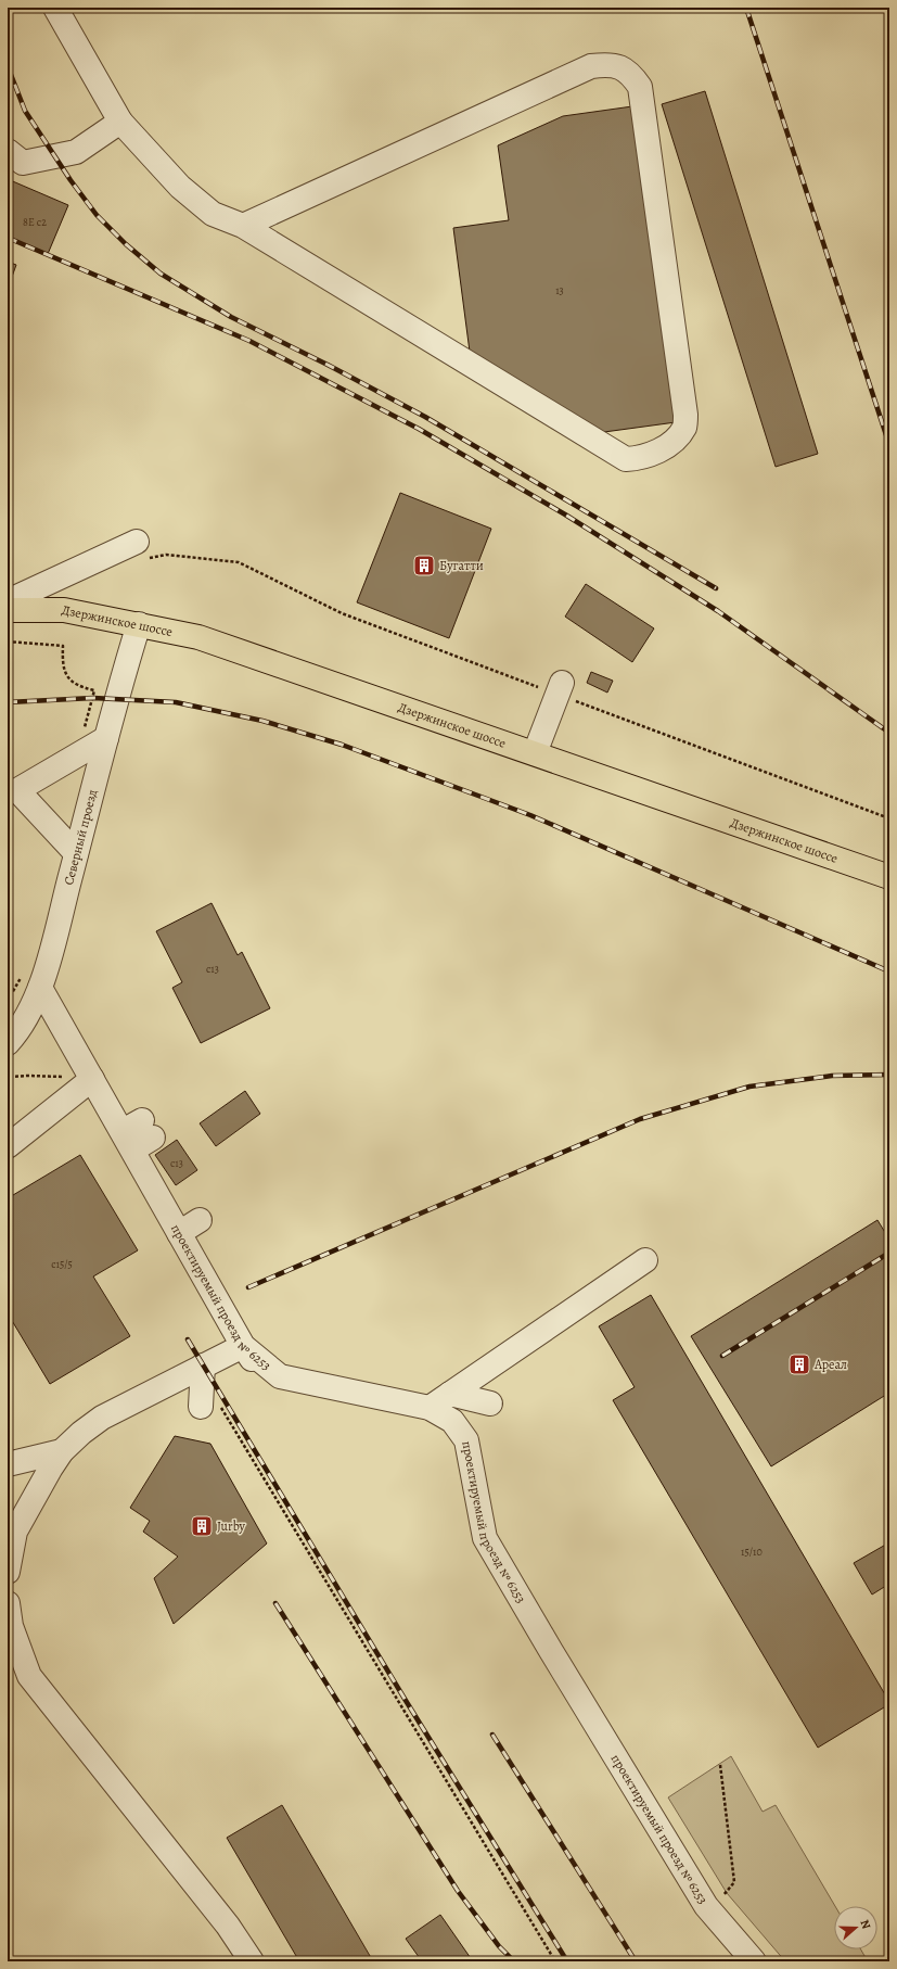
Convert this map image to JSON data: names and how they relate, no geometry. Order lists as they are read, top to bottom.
{
  "streets": {
    "main road": ["Дзержинское шоссе"],
    "street": ["Северный проезд", "проектируемый проезд № 6253"]
  },
  "crossings": [
    ["Дзержинское шоссе", "Северный проезд"],
    ["Северный проезд", "проектируемый проезд № 6253"]
  ],
  "places": {
    "building": ["Бугатти", "Ареал", "Jurby"]
  },
  "house_numbers": [
    "8Е с2",
    "13",
    "с13",
    "с13",
    "с15/5",
    "15/10"
  ],
  "north": "right"
}
